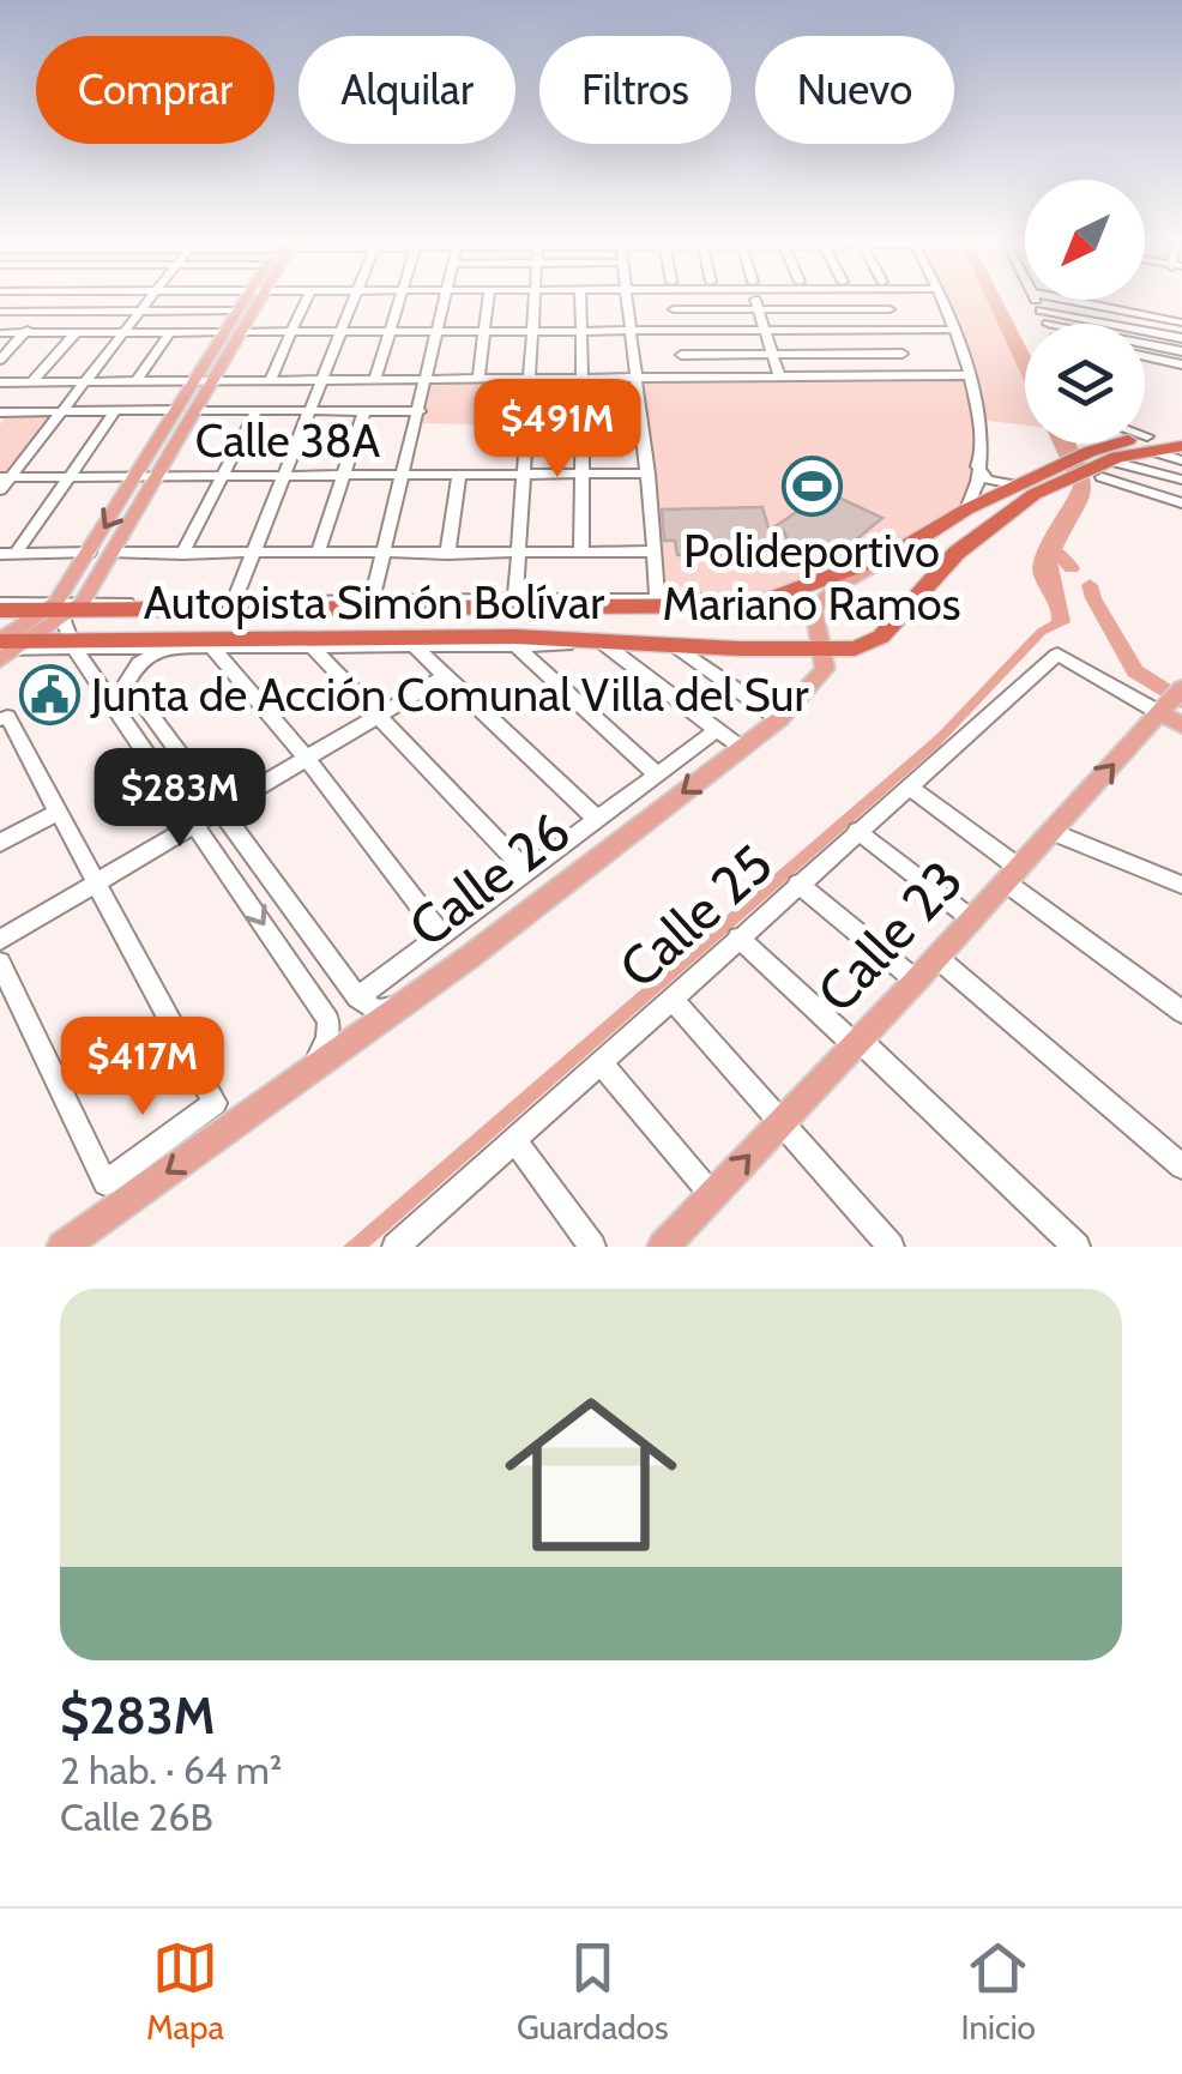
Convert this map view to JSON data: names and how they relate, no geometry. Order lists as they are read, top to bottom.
{
  "streets": {
    "highway": ["Autopista Simón Bolívar"],
    "main road": ["Calle 26", "Calle 23"],
    "street": ["Calle 38A", "Calle 25"]
  },
  "crossings": [
    ["Autopista Simón Bolívar", "Calle 26"],
    ["Calle 25", "Calle 23"]
  ],
  "one_way": ["Calle 26", "Calle 23"],
  "places": {
    "sports": ["Polideportivo Mariano Ramos"],
    "public building": ["Junta de Acción Comunal Villa del Sur"]
  },
  "north": "bottom left",
  "page": {
    "chip": [
      "Comprar",
      "Alquilar",
      "Filtros",
      "Nuevo"
    ],
    "price": ["$491M", "$283M", "$417M"],
    "list": [
      {
        "name": "$283M",
        "note": "2 hab. · 64 m² · Calle 26B"
      }
    ],
    "tabs": ["Mapa", "Guardados", "Inicio"]
  }
}
